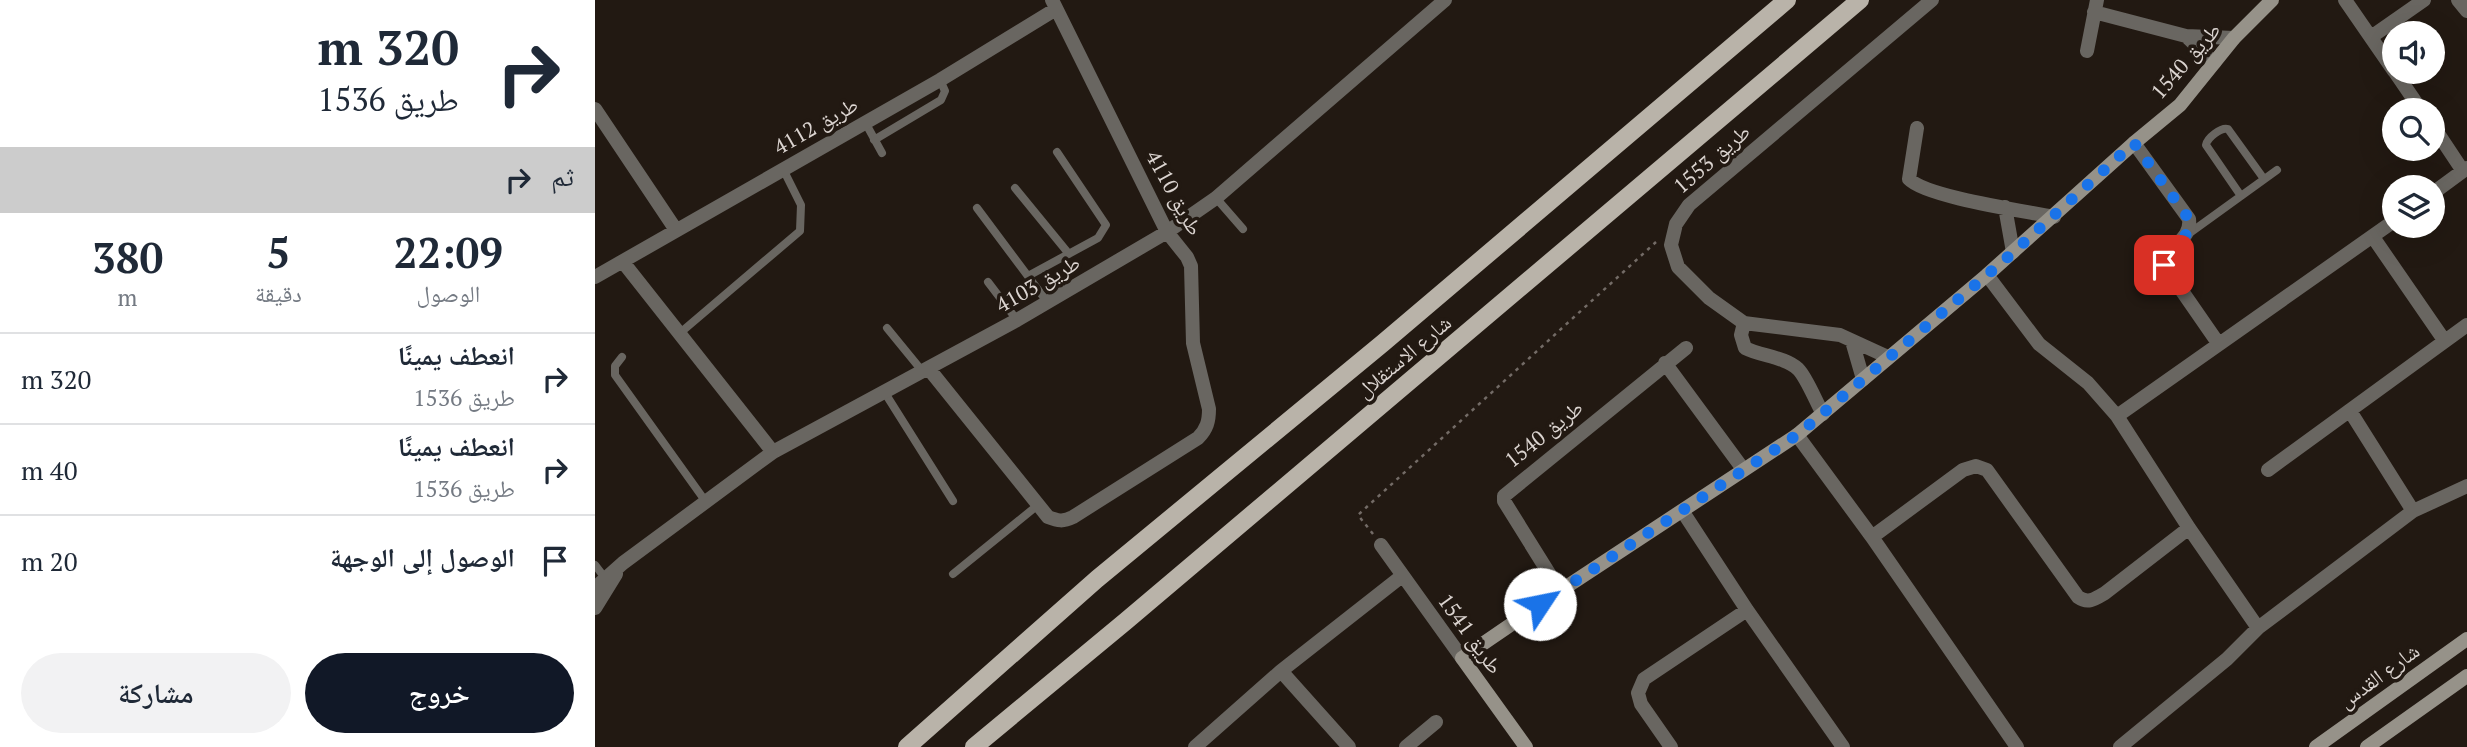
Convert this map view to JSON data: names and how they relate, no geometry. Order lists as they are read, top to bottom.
{
  "streets": {
    "main road": ["شارع الاستقلال"],
    "street": [
      "طريق 1540",
      "طريق 4112",
      "طريق 1553",
      "طريق 4110",
      "طريق 4103",
      "طريق 1541",
      "شارع القدس"
    ]
  },
  "crossings": [
    ["طريق 1540", "طريق 1553"],
    ["طريق 1540", "طريق 1541"],
    ["طريق 4112", "طريق 4110"],
    ["طريق 4110", "طريق 4103"]
  ],
  "page": {
    "turn": ["320 m", "طريق 1536"],
    "then": "ثم",
    "eta": [
      "22:09",
      "الوصول",
      "5",
      "دقيقة",
      "380",
      "m"
    ],
    "list": [
      {
        "name": "انعطف يمينًا",
        "note": "طريق 1536",
        "value": "320 m"
      },
      {
        "name": "انعطف يمينًا",
        "note": "طريق 1536",
        "value": "40 m"
      },
      {
        "name": "الوصول إلى الوجهة",
        "value": "20 m"
      }
    ],
    "buttons": ["خروج", "مشاركة"]
  }
}
